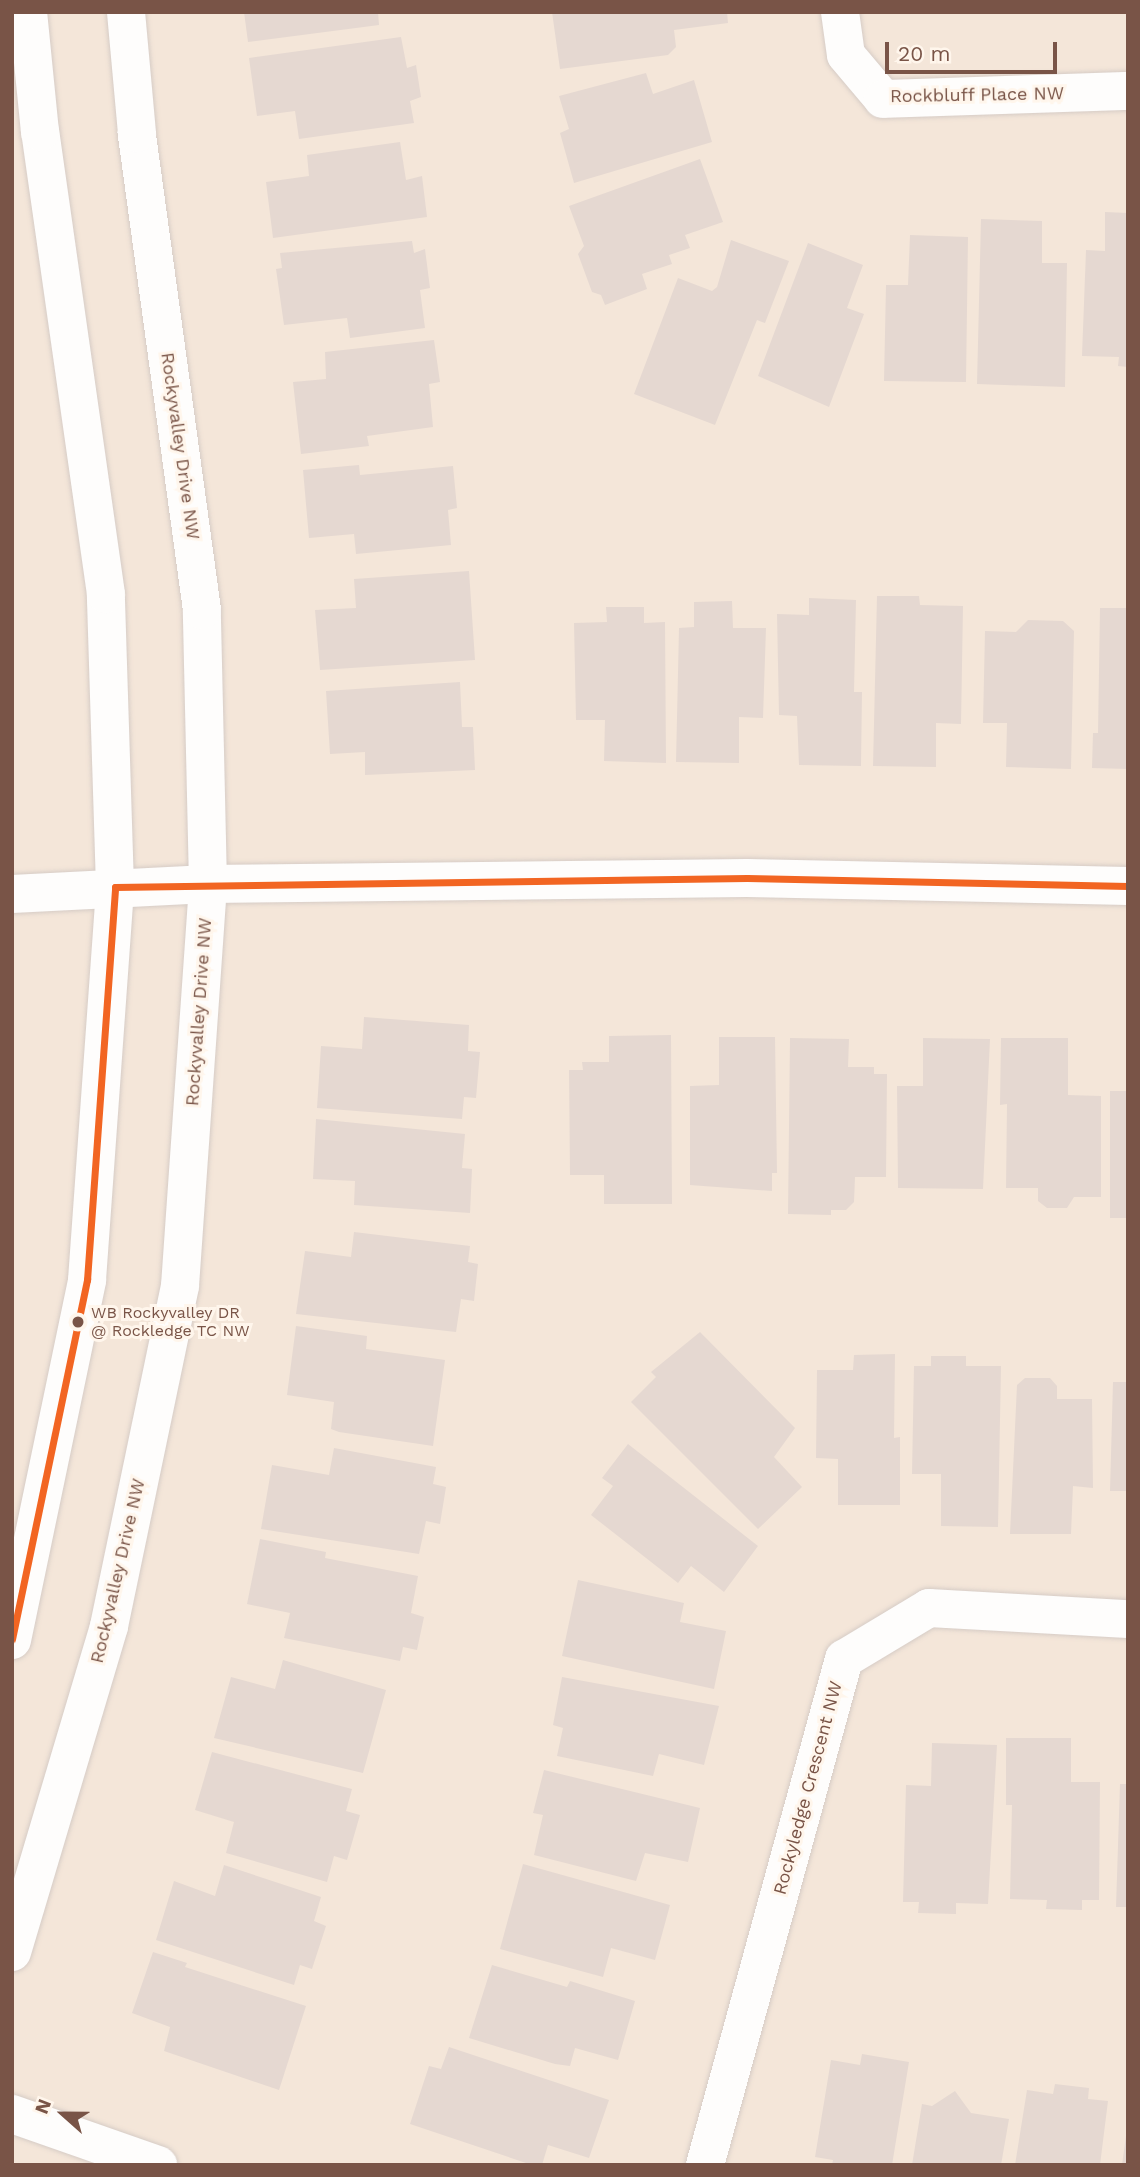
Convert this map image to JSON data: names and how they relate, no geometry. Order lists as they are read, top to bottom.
{
  "streets": {
    "street": ["Rockbluff Place NW", "Rockyvalley Drive NW", "Rockyledge Crescent NW"]
  },
  "places": ["WB Rockyvalley DR @ Rockledge TC NW"],
  "scale_bar": "20 m",
  "north": "left"
}
